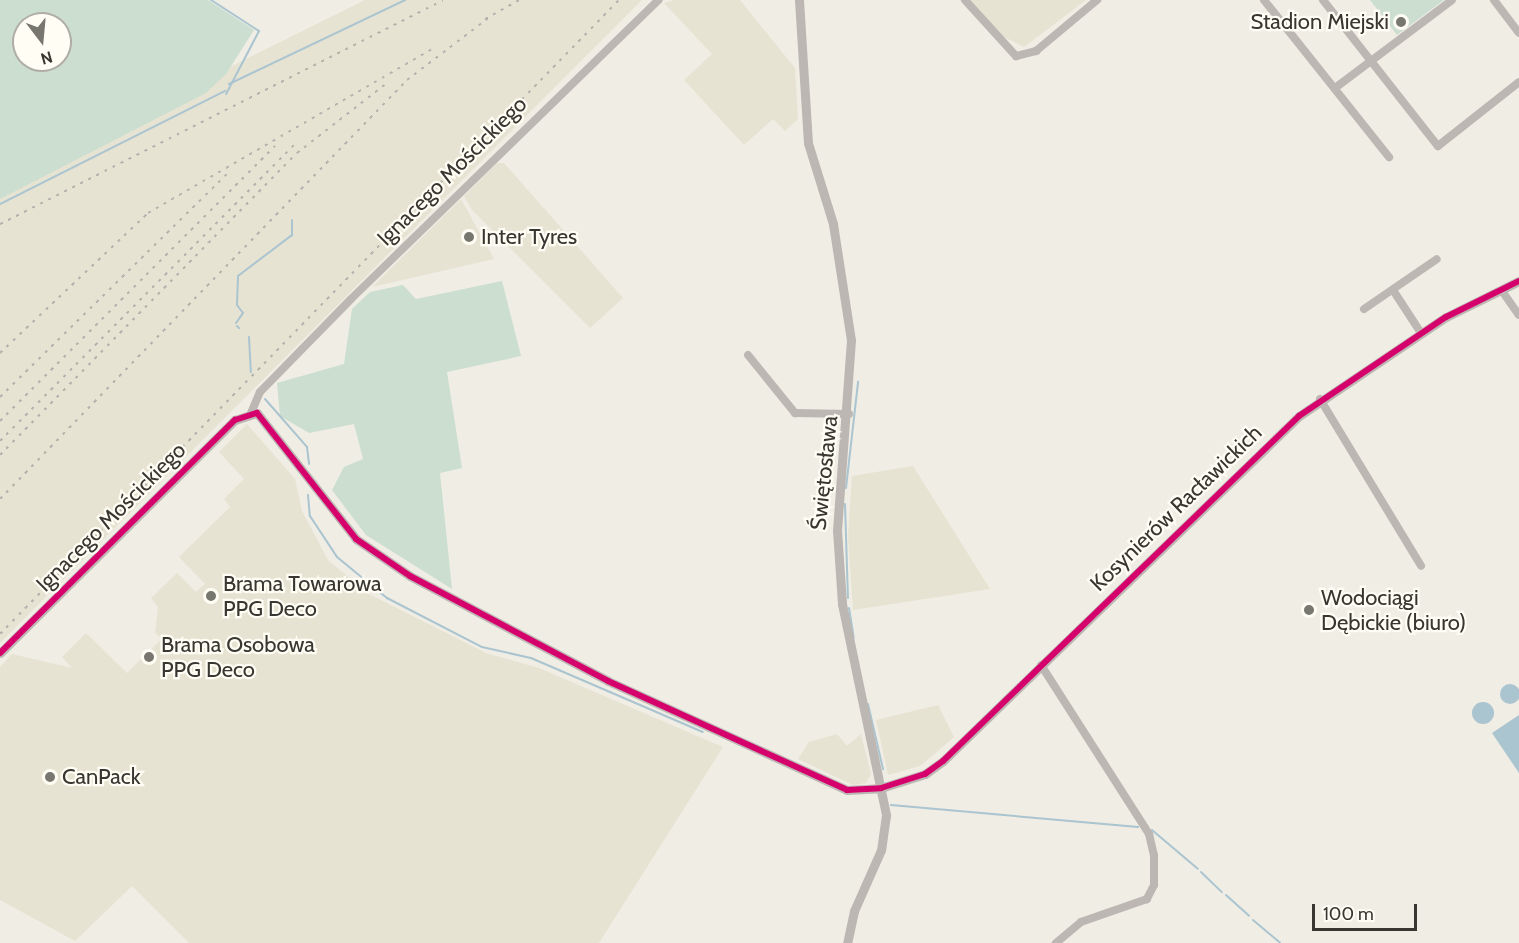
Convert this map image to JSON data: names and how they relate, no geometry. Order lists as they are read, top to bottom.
{
  "streets": {
    "street": ["Ignacego Mościckiego", "Świętosława", "Kosynierów Racławickich"]
  },
  "crossings": [
    ["Ignacego Mościckiego", "Kosynierów Racławickich"],
    ["Świętosława", "Kosynierów Racławickich"]
  ],
  "places": [
    "Stadion Miejski",
    "Inter Tyres",
    "Brama Towarowa PPG Deco",
    "Wodociągi Dębickie (biuro)",
    "Brama Osobowa PPG Deco",
    "CanPack"
  ],
  "scale_bar": "100 m",
  "north": "bottom"
}
